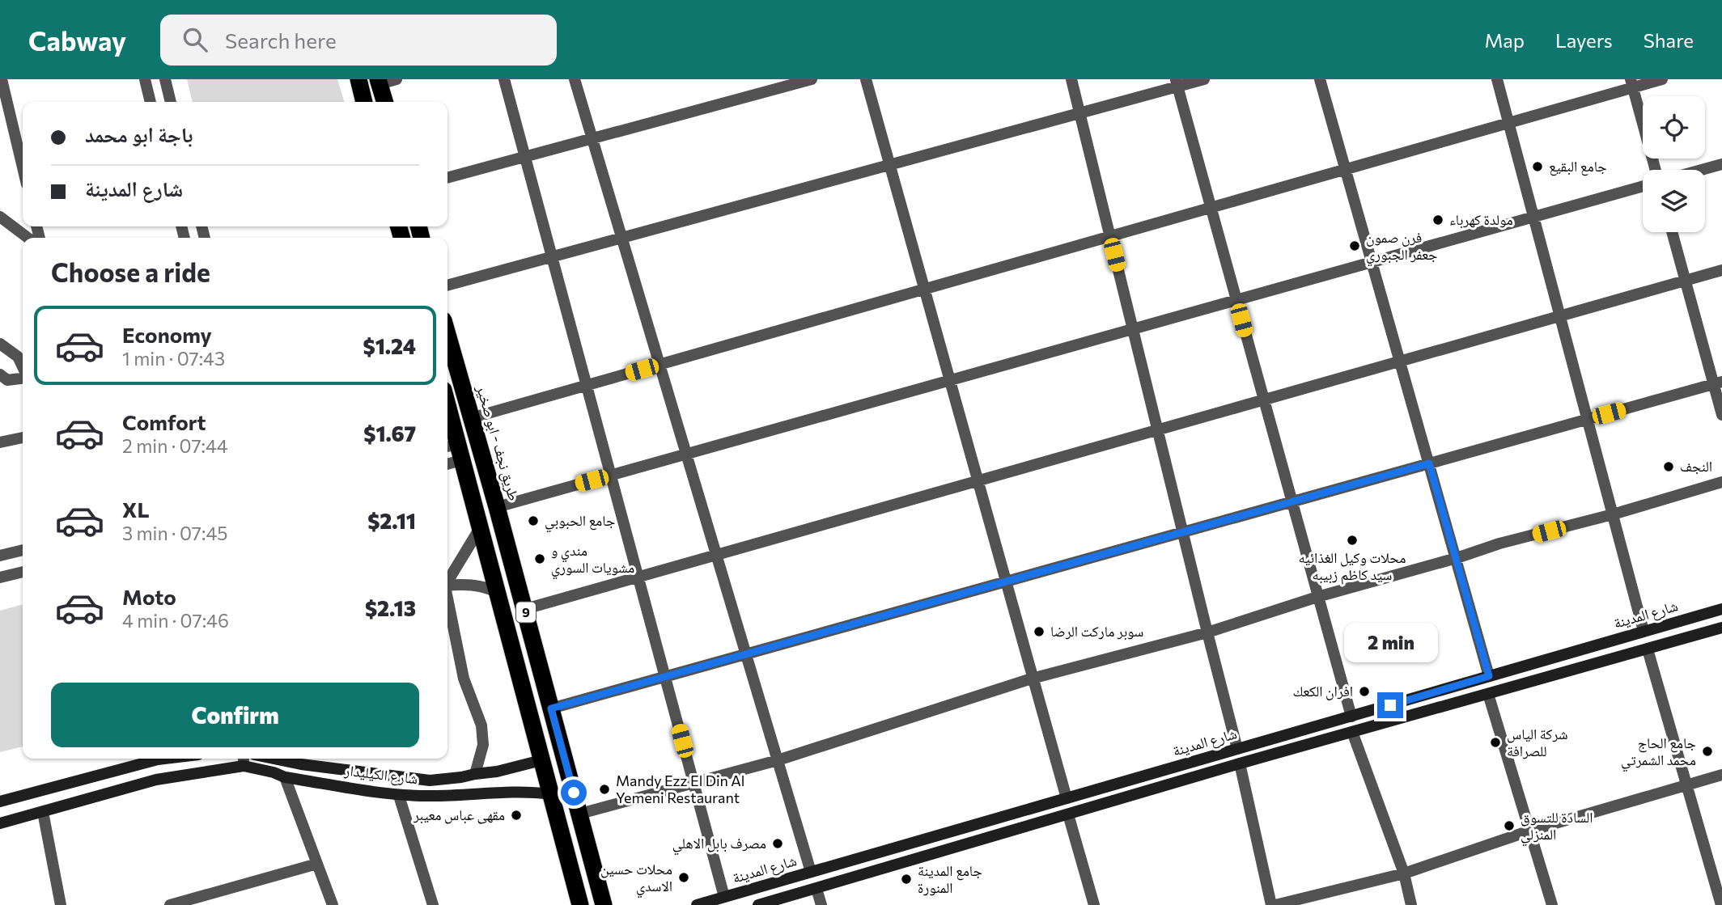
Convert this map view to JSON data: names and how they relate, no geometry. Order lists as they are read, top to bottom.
{
  "streets": {
    "highway": ["طريق نجف - ابو صخير", "9"],
    "main road": ["شارع المدينة", "شارع الكيليدار"]
  },
  "crossings": [
    ["9", "شارع الكيليدار"]
  ],
  "places": [
    "جامع البقيع",
    "مولدة كهرباء",
    "فرن صمون جعفر الجبوري",
    "النجف",
    "جامع الحبوبي",
    "محلات وكيل الغذائيه سيد كاظم زبيبه",
    "مندي و مشويات السوري",
    "سوبر ماركت الرضا",
    "افران الكعك",
    "شركة الياس للصرافة",
    "جامع الحاج محمد الشمرتي",
    "Mandy Ezz El Din Al Yemeni Restaurant",
    "مقهى عباس معيبر",
    "السادة للتسوق المنزلي",
    "مصرف بابل الاهلي",
    "محلات حسين الاسدي",
    "جامع المدينة المنورة"
  ],
  "page": {
    "header": "Cabway",
    "search": "Search here",
    "nav": ["Map", "Layers", "Share"],
    "banner": ["باجة ابو محمد", "شارع المدينة"],
    "heading": "Choose a ride",
    "list": [
      {
        "name": "Economy",
        "note": "1 min · 07:43",
        "value": "$1.24"
      },
      {
        "name": "Comfort",
        "note": "2 min · 07:44",
        "value": "$1.67"
      },
      {
        "name": "XL",
        "note": "3 min · 07:45",
        "value": "$2.11"
      },
      {
        "name": "Moto",
        "note": "4 min · 07:46",
        "value": "$2.13"
      }
    ],
    "bubble": "2 min",
    "buttons": "Confirm"
  }
}
